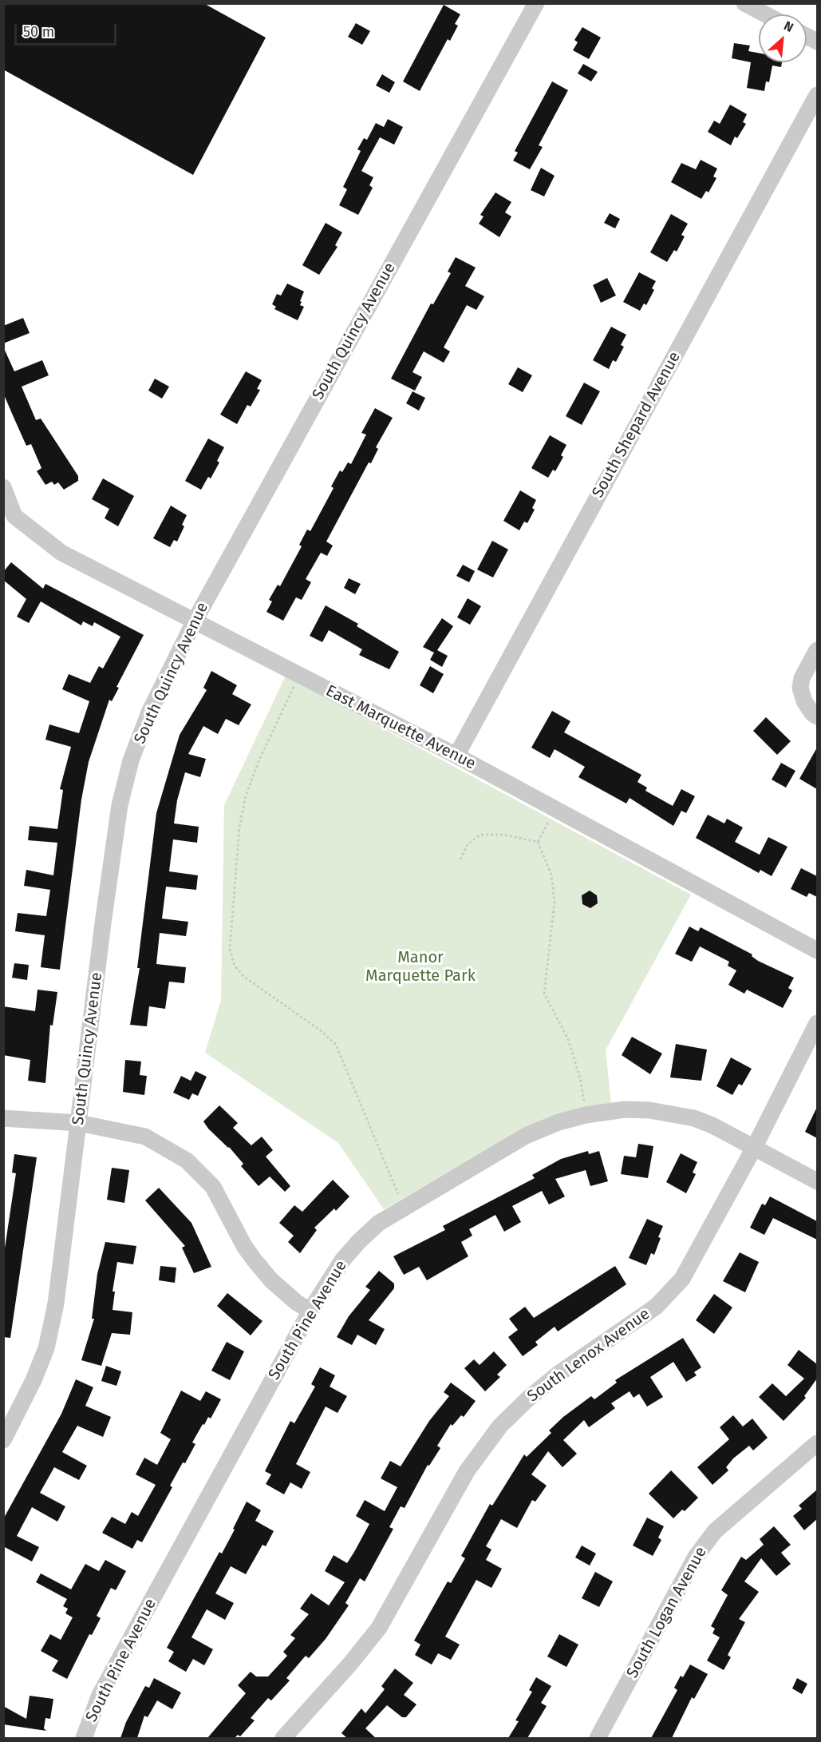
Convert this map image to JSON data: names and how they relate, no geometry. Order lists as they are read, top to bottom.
{
  "streets": {
    "street": [
      "South Quincy Avenue",
      "South Shepard Avenue",
      "East Marquette Avenue",
      "South Pine Avenue",
      "South Lenox Avenue",
      "South Logan Avenue"
    ]
  },
  "crossings": [
    ["South Quincy Avenue", "East Marquette Avenue"],
    ["South Shepard Avenue", "East Marquette Avenue"],
    ["South Pine Avenue", "South Lenox Avenue"]
  ],
  "parks": ["Manor Marquette Park"],
  "scale_bar": "50 m",
  "north": "top right"
}
